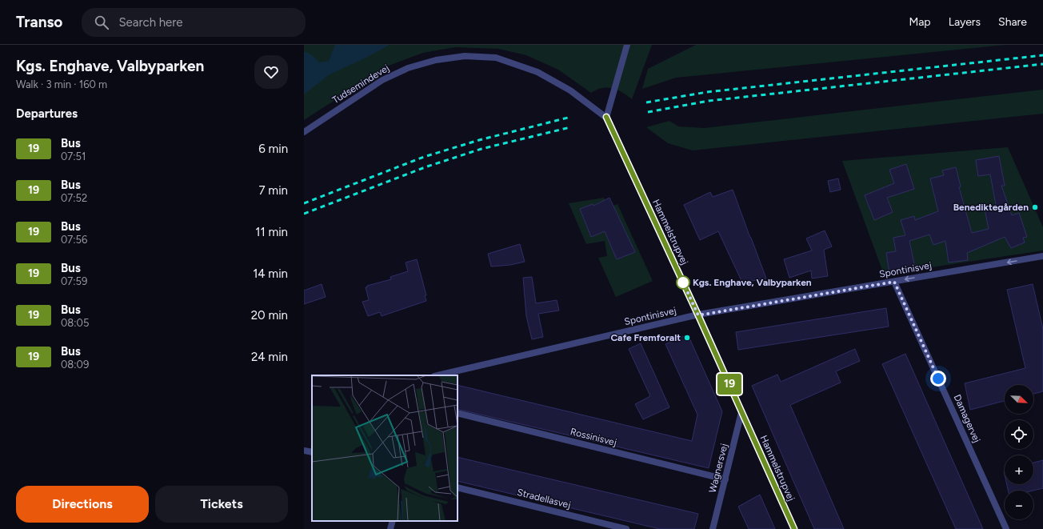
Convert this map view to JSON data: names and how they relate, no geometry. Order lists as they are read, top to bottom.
{
  "streets": {
    "street": [
      "Tudsemindevej",
      "Hammelstrupvej",
      "Spontinisvej",
      "Damagervej",
      "Rossinisvej",
      "Wagnersvej",
      "Stradellasvej"
    ]
  },
  "crossings": [
    ["Tudsemindevej", "Hammelstrupvej"],
    ["Hammelstrupvej", "Spontinisvej"],
    ["Hammelstrupvej", "Wagnersvej"],
    ["Spontinisvej", "Damagervej"],
    ["Rossinisvej", "Wagnersvej"]
  ],
  "places": ["Benediktegården", "Kgs. Enghave, Valbyparken", "Cafe Fremforalt"],
  "lines": ["bus line 19"],
  "north": "bottom right",
  "page": {
    "header": "Transo",
    "search": "Search here",
    "nav": ["Map", "Layers", "Share"],
    "heading": [
      ["Kgs. Enghave, Valbyparken", "Walk · 3 min · 160 m"],
      "Departures"
    ],
    "on_map": "19",
    "list": [
      {
        "mark": "19",
        "name": "Bus",
        "note": "07:51",
        "value": "6 min"
      },
      {
        "mark": "19",
        "name": "Bus",
        "note": "07:52",
        "value": "7 min"
      },
      {
        "mark": "19",
        "name": "Bus",
        "note": "07:56",
        "value": "11 min"
      },
      {
        "mark": "19",
        "name": "Bus",
        "note": "07:59",
        "value": "14 min"
      },
      {
        "mark": "19",
        "name": "Bus",
        "note": "08:05",
        "value": "20 min"
      },
      {
        "mark": "19",
        "name": "Bus",
        "note": "08:09",
        "value": "24 min"
      }
    ],
    "map_buttons": ["+", "−"],
    "buttons": ["Directions", "Tickets"]
  }
}
